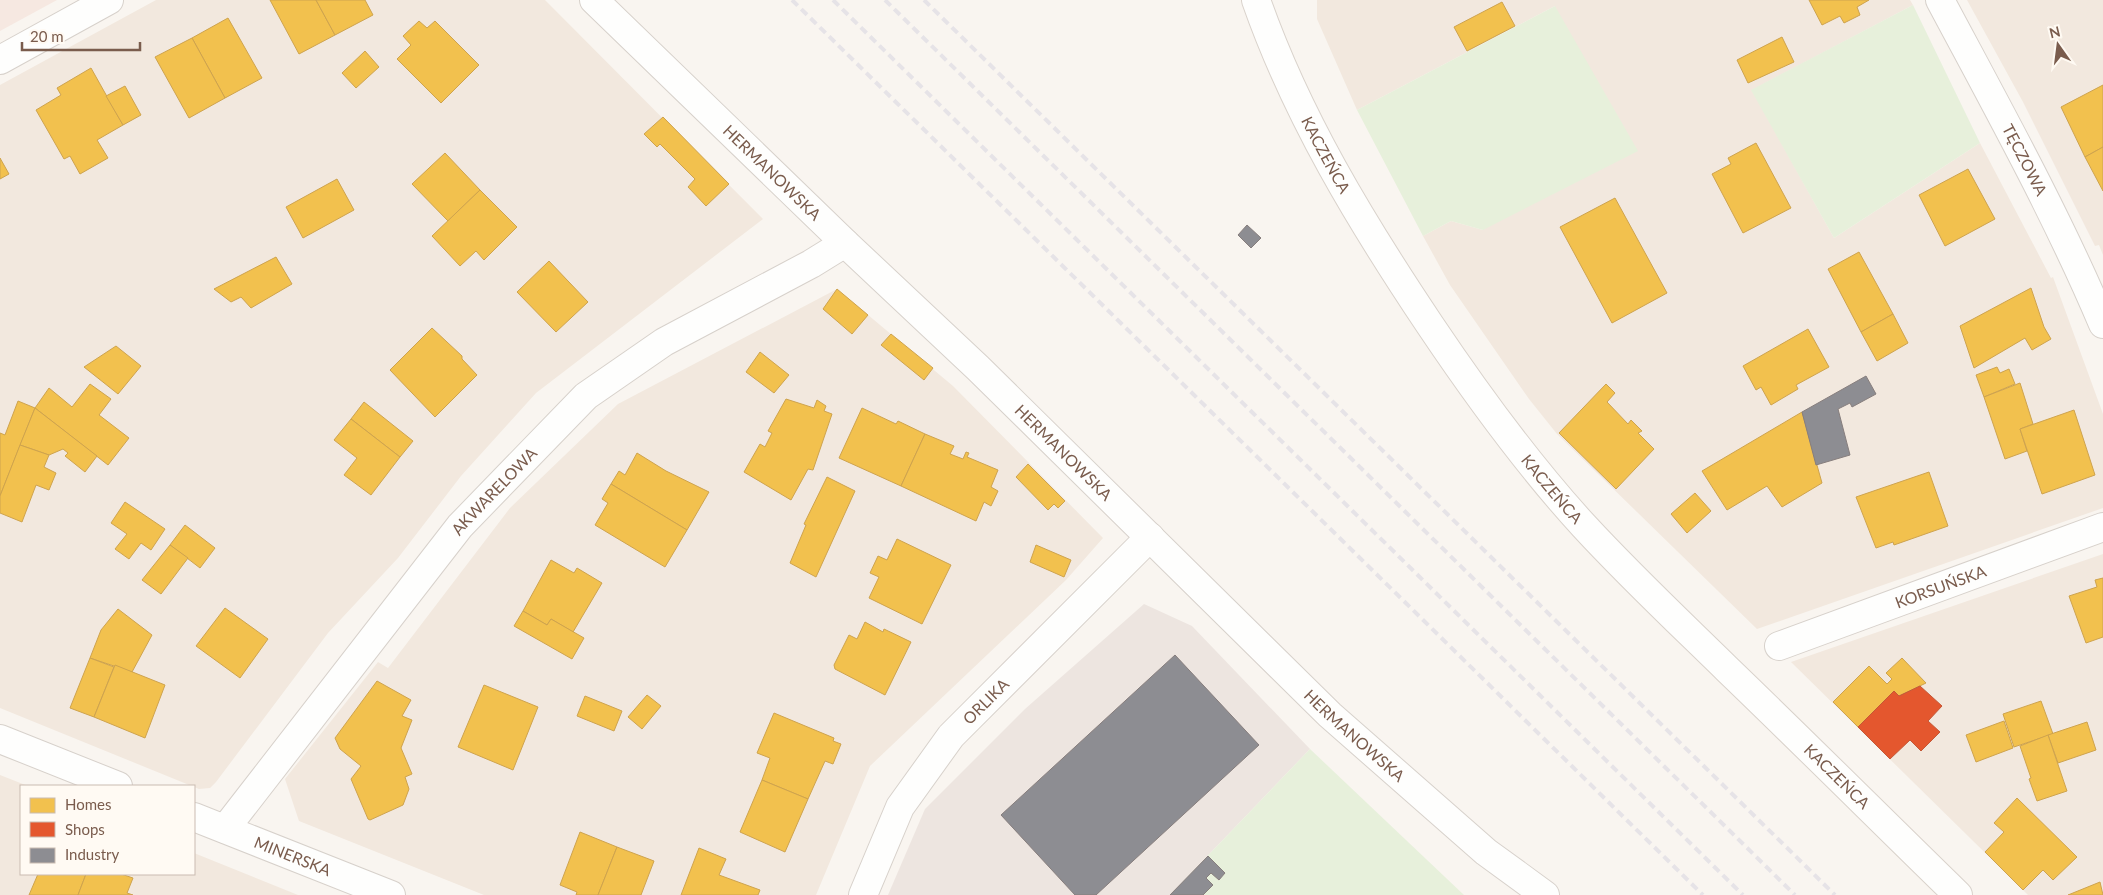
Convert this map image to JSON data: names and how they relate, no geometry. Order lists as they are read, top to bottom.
{
  "streets": {
    "street": [
      "KACZEŃCA",
      "TĘCZOWA",
      "HERMANOWSKA",
      "AKWARELOWA",
      "KORSUŃSKA",
      "ORLIKA",
      "MINERSKA"
    ]
  },
  "crossings": [
    ["HERMANOWSKA", "AKWARELOWA"],
    ["HERMANOWSKA", "ORLIKA"],
    ["AKWARELOWA", "MINERSKA"]
  ],
  "legend": ["Homes", "Shops", "Industry"],
  "scale_bar": "20 m",
  "north": "top"
}
